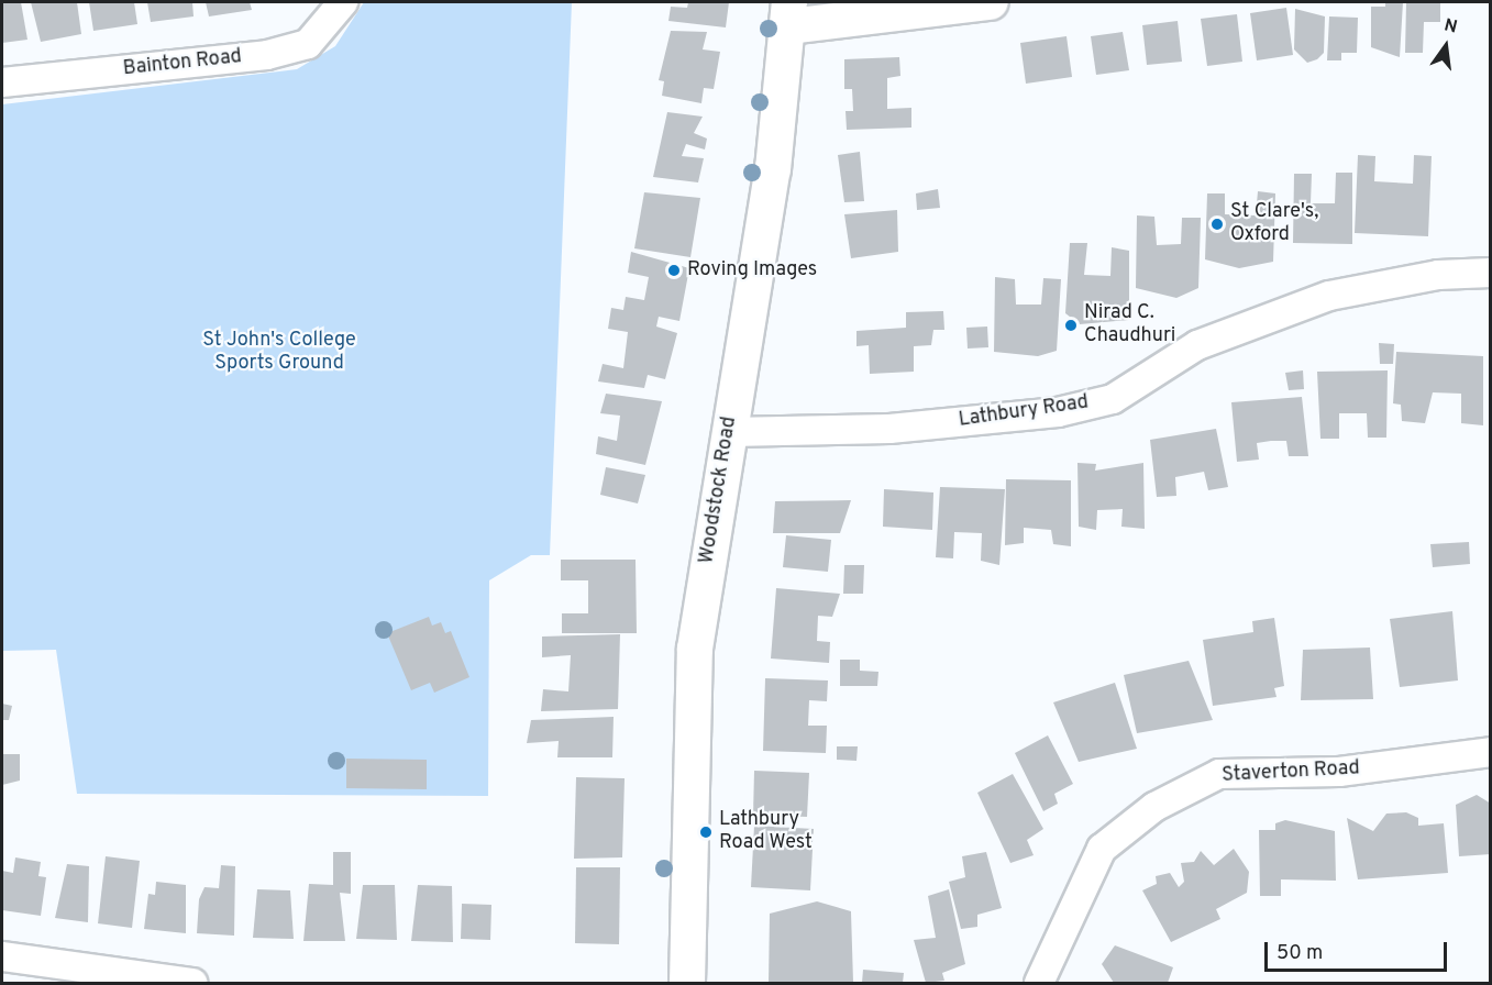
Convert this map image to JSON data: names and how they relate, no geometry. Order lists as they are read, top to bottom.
{
  "streets": {
    "main road": ["Woodstock Road"],
    "street": ["Bainton Road", "Lathbury Road", "Staverton Road"]
  },
  "crossings": [
    ["Lathbury Road", "Woodstock Road"]
  ],
  "parks": ["St John's College Sports Ground"],
  "places": [
    "St Clare's, Oxford",
    "Roving Images",
    "Nirad C. Chaudhuri",
    "Lathbury Road West"
  ],
  "scale_bar": "50 m",
  "north": "top"
}
